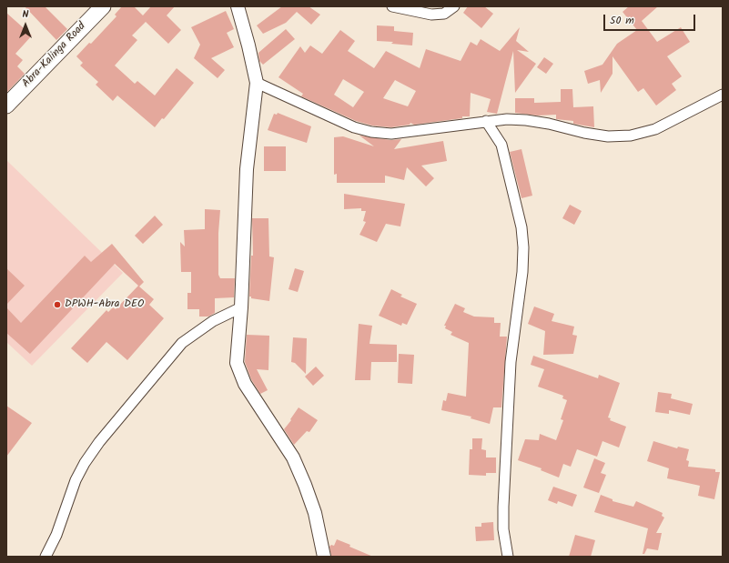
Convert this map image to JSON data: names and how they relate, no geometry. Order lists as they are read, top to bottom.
{
  "streets": {
    "main road": ["Abra-Kalinga Road"]
  },
  "places": ["DPWH-Abra DEO"],
  "scale_bar": "50 m",
  "north": "top"
}
